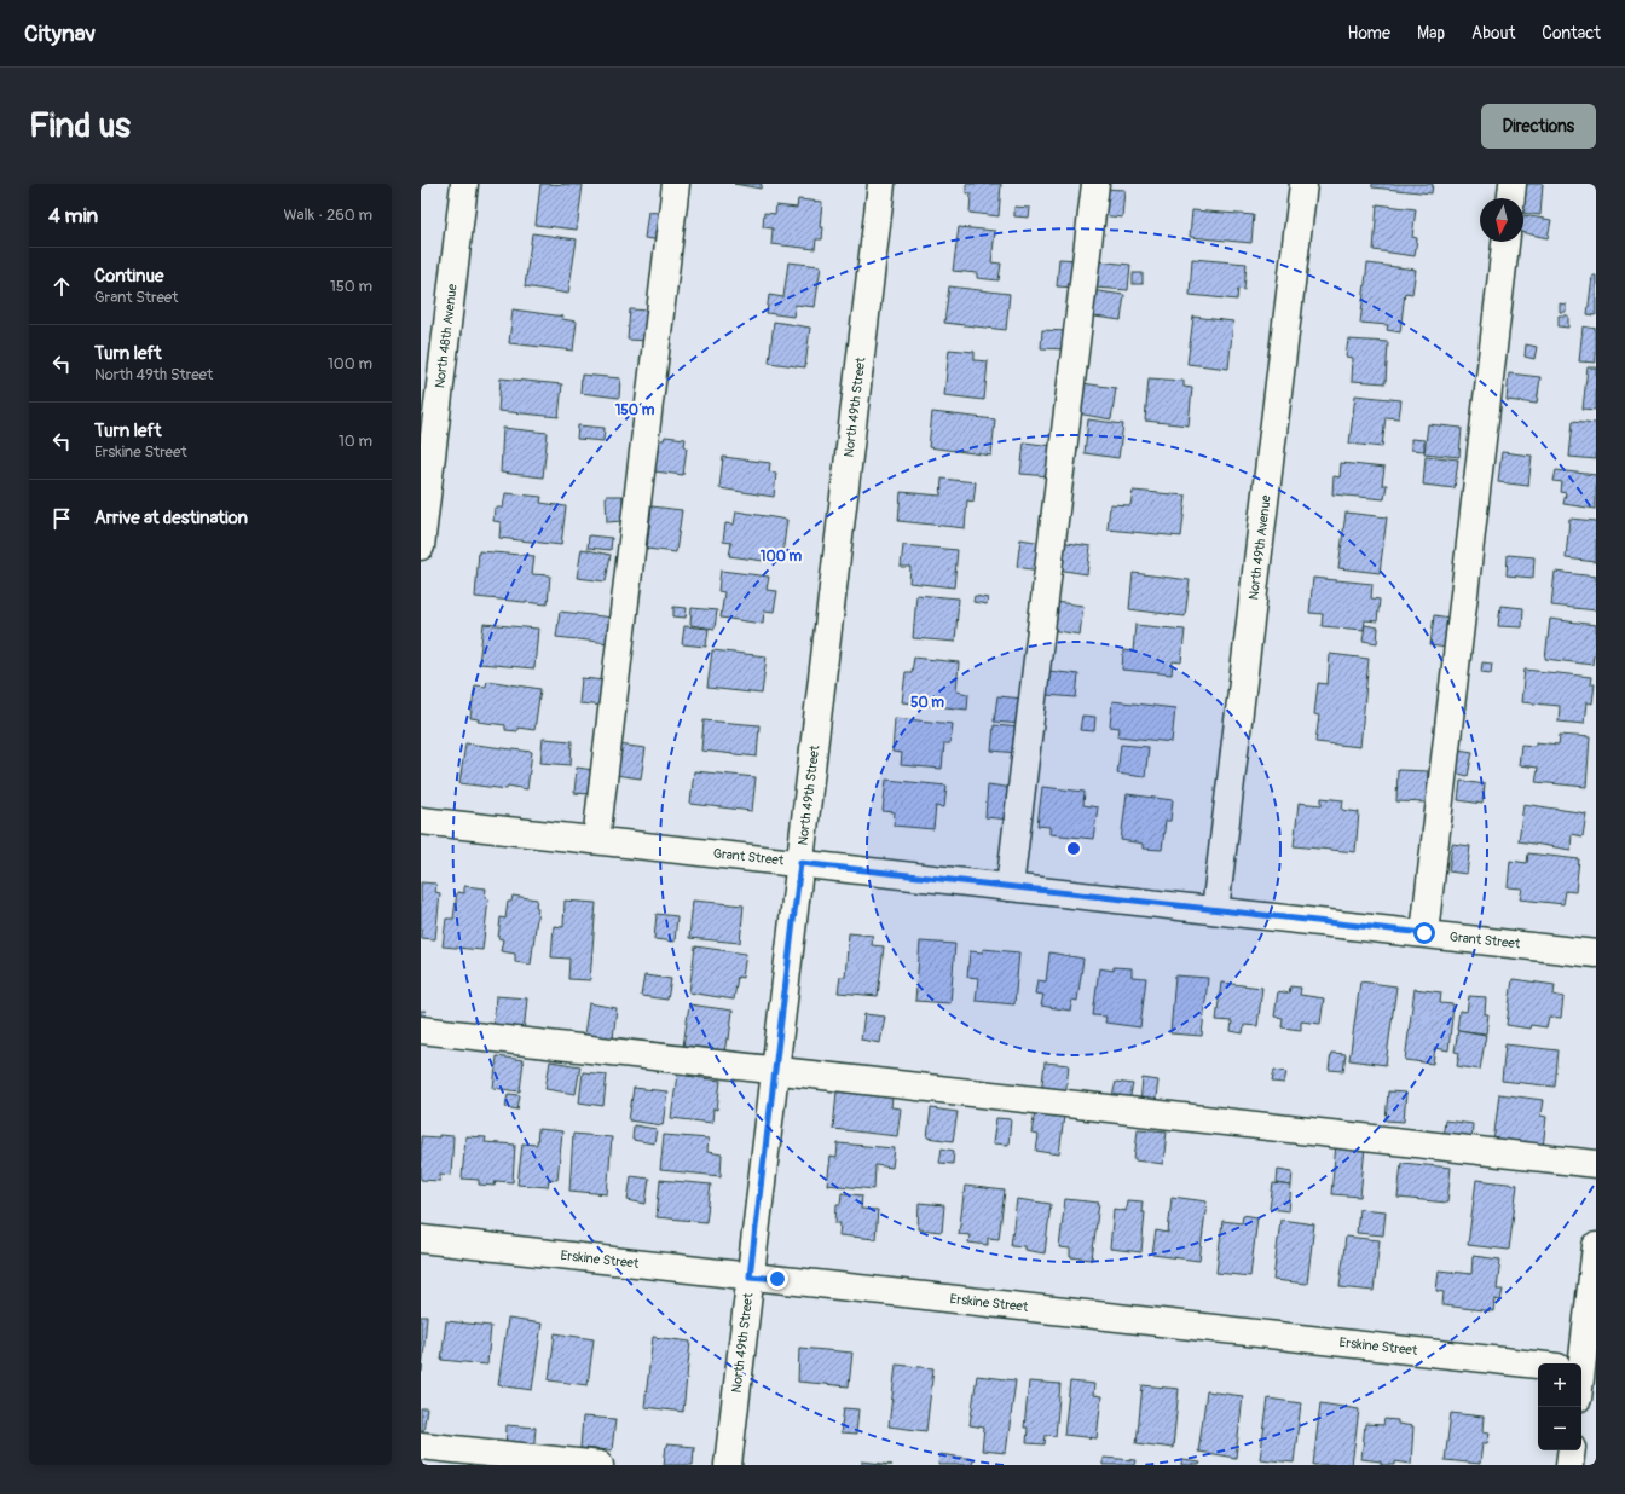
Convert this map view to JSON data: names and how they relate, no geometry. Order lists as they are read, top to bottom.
{
  "streets": {
    "street": [
      "North 48th Avenue",
      "North 49th Street",
      "North 49th Avenue",
      "Grant Street",
      "Erskine Street"
    ]
  },
  "crossings": [
    ["North 49th Street", "Grant Street"],
    ["North 49th Street", "Erskine Street"],
    ["North 49th Avenue", "Grant Street"]
  ],
  "north": "bottom",
  "page": {
    "header": "Citynav",
    "nav": [
      "Home",
      "Map",
      "About",
      "Contact"
    ],
    "buttons": "Directions",
    "title": "Find us",
    "heading": ["4 min", "Walk · 260 m"],
    "list": [
      ["Continue", "Grant Street", "150 m"],
      ["Turn left", "North 49th Street", "100 m"],
      ["Turn left", "Erskine Street", "10 m"],
      "Arrive at destination"
    ],
    "map_buttons": ["+", "−"]
  },
  "rings": ["150 m", "100 m", "50 m"]
}
